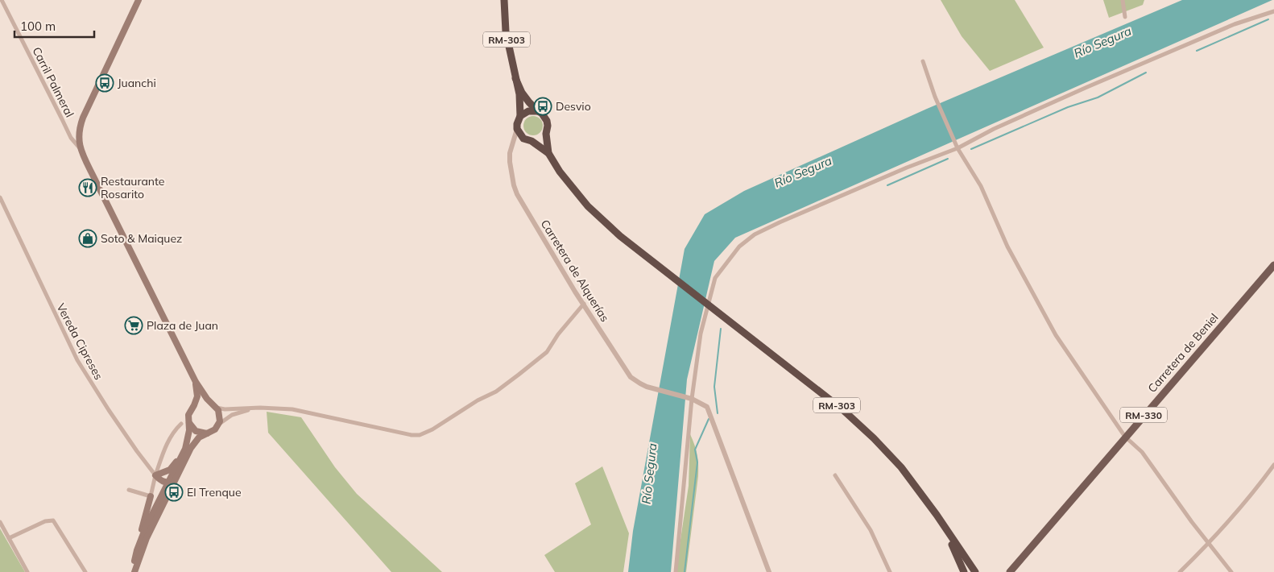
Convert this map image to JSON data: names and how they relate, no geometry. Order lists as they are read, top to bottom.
{
  "streets": {
    "highway": ["RM-303"],
    "main road": ["Carretera de Beniel", "RM-330"],
    "street": ["Carril Palmeral", "Carretera de Alquerías", "Vereda Cipreses"]
  },
  "crossings": [
    ["RM-303", "Carretera de Alquerías"]
  ],
  "water": ["Río Segura"],
  "places": {
    "bus stop": ["Juanchi", "Desvio", "El Trenque"],
    "restaurant": ["Restaurante Rosarito"],
    "shop": ["Soto & Maiquez"],
    "supermarket": ["Plaza de Juan"]
  },
  "scale_bar": "100 m"
}
